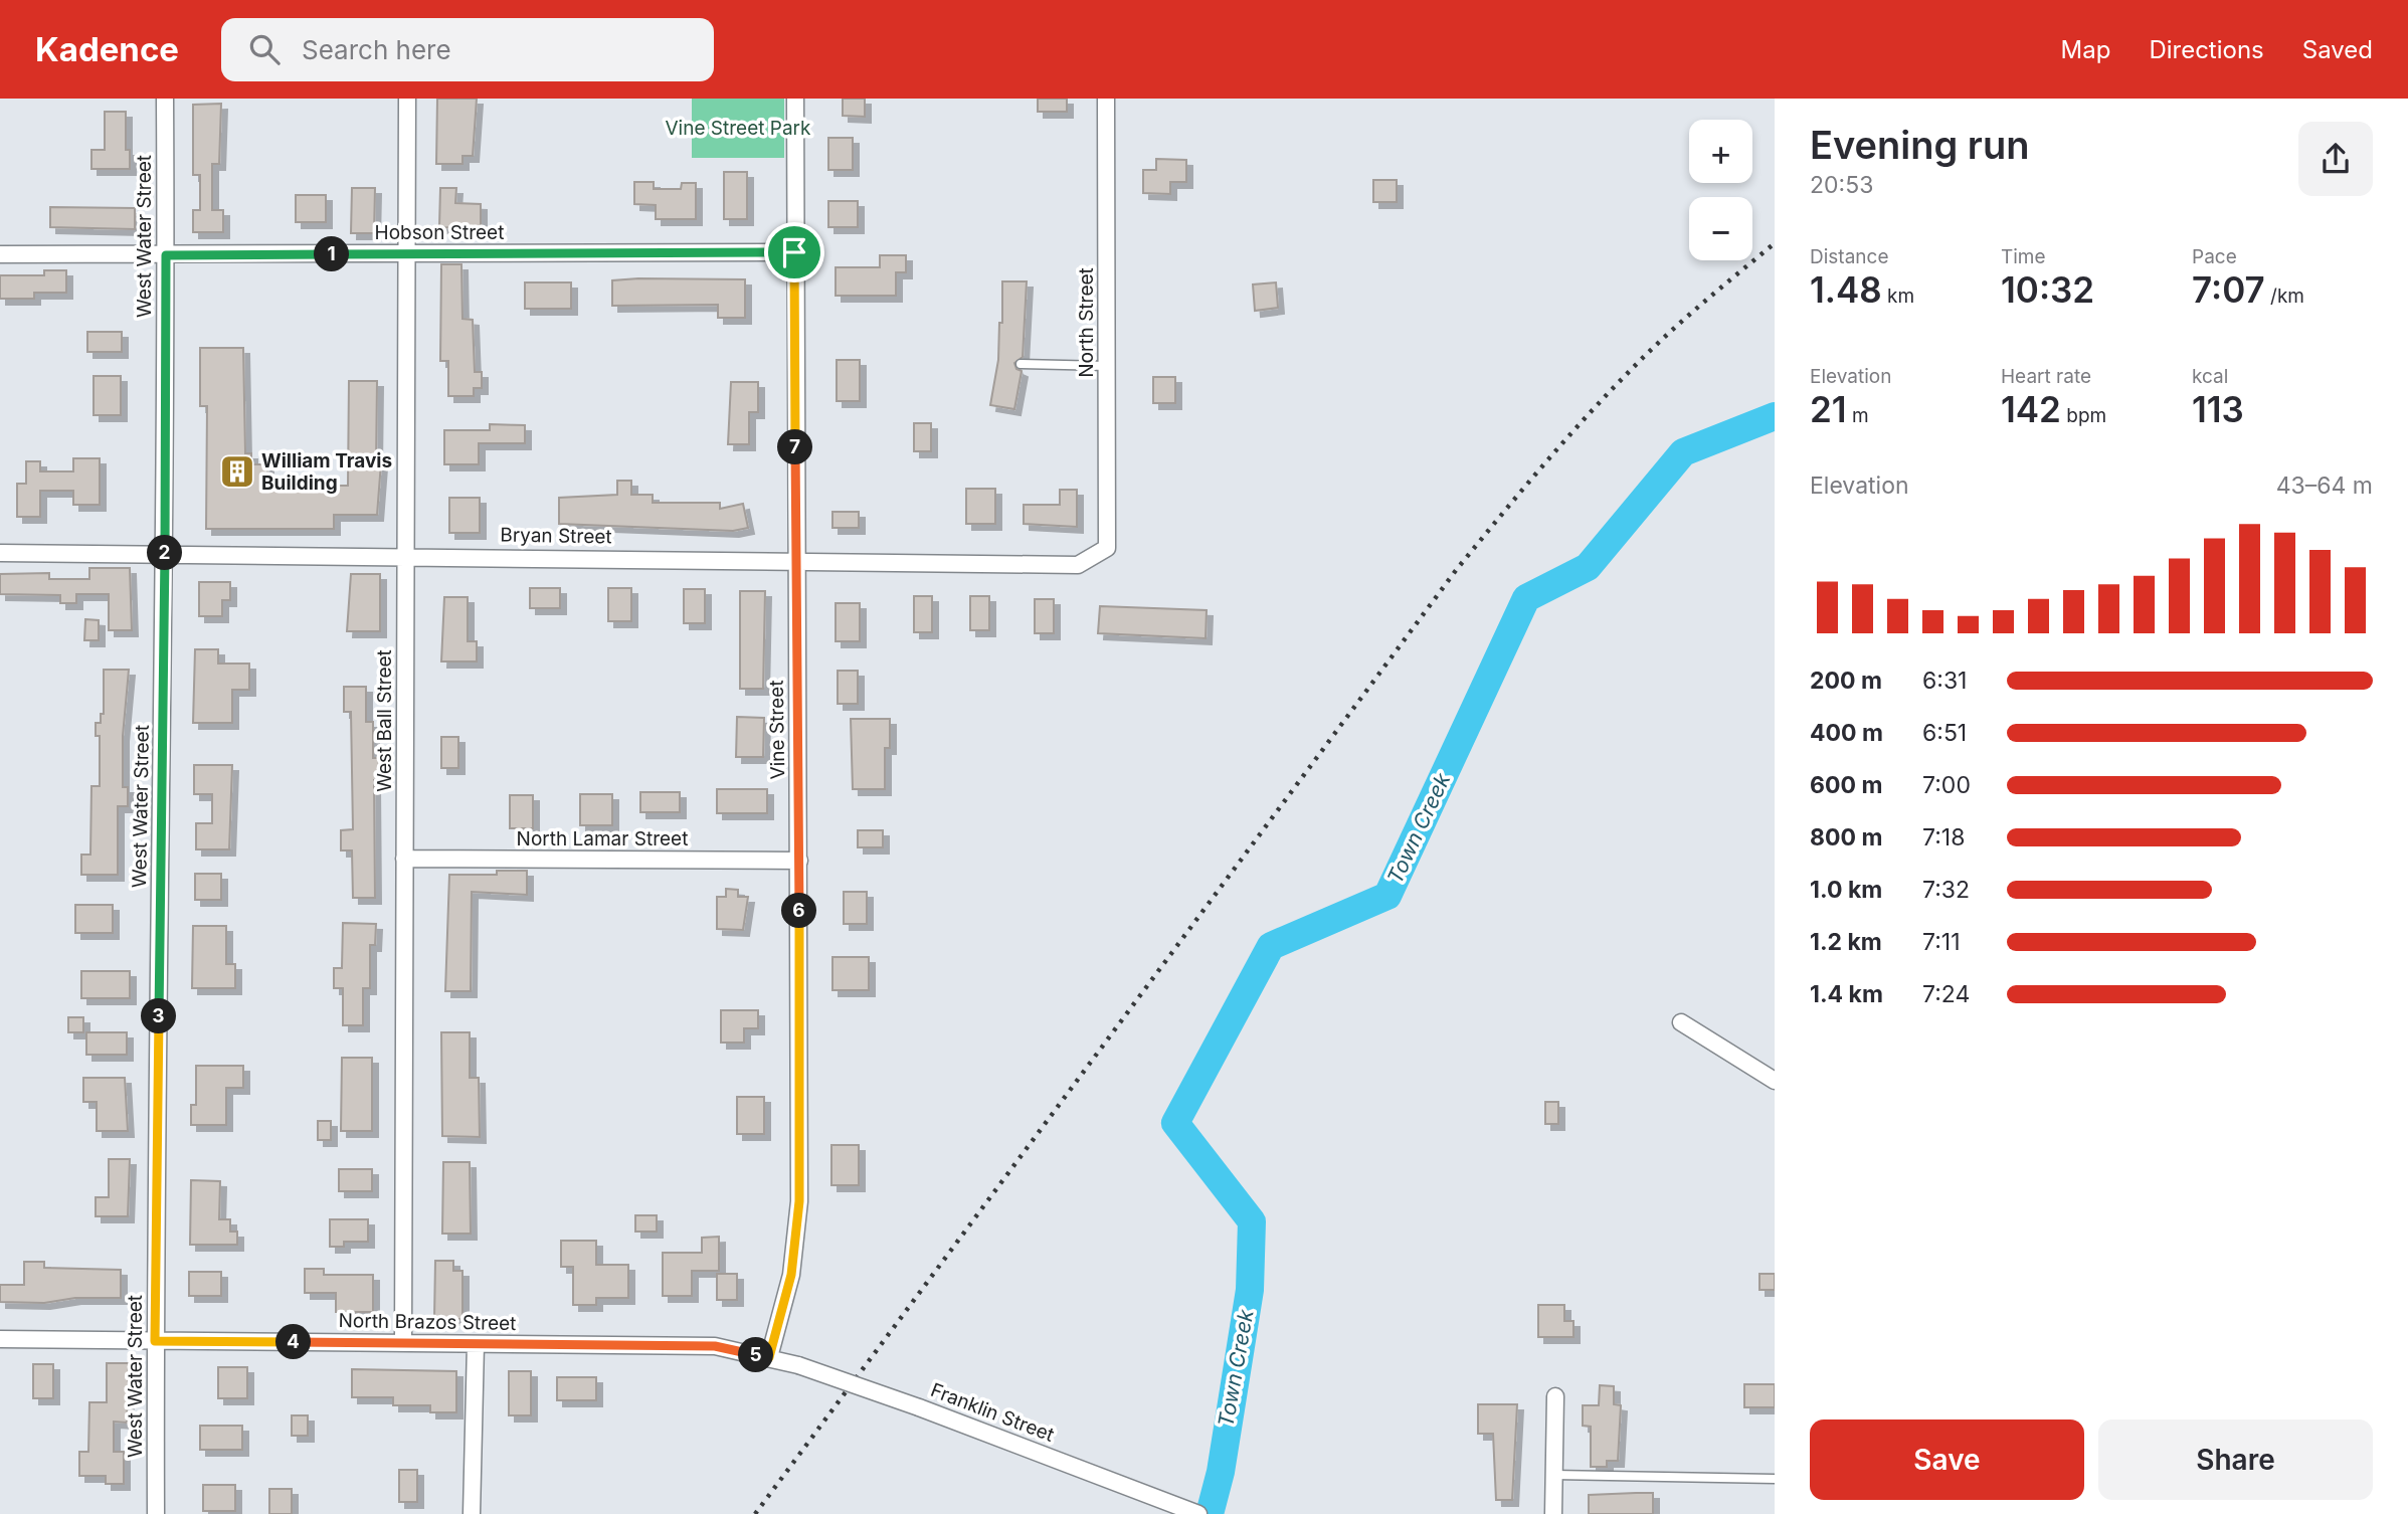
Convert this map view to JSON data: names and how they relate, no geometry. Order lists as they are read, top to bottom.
{
  "streets": {
    "street": [
      "Hobson Street",
      "West Water Street",
      "North Street",
      "Bryan Street",
      "West Ball Street",
      "Vine Street",
      "North Lamar Street",
      "North Brazos Street",
      "Franklin Street"
    ]
  },
  "crossings": [
    ["Hobson Street", "West Water Street"],
    ["Hobson Street", "West Ball Street"],
    ["Hobson Street", "Vine Street"],
    ["West Water Street", "Bryan Street"],
    ["West Water Street", "North Brazos Street"],
    ["North Street", "Bryan Street"],
    ["Bryan Street", "West Ball Street"],
    ["Bryan Street", "Vine Street"],
    ["West Ball Street", "North Lamar Street"],
    ["West Ball Street", "North Brazos Street"],
    ["Vine Street", "North Lamar Street"],
    ["Vine Street", "North Brazos Street"],
    ["Vine Street", "Franklin Street"],
    ["North Brazos Street", "Franklin Street"]
  ],
  "water": ["Town Creek"],
  "parks": ["Vine Street Park"],
  "places": {
    "building": ["William Travis Building"]
  },
  "page": {
    "header": "Kadence",
    "search": "Search here",
    "nav": ["Map", "Directions", "Saved"],
    "heading": ["Evening run", "20:53"],
    "map_buttons": ["+", "−"],
    "stats": [
      ["Distance", "1.48 km"],
      ["Time", "10:32"],
      ["Pace", "7:07 /km"],
      ["Elevation", "21 m"],
      ["Heart rate", "142 bpm"],
      ["kcal", "113"]
    ],
    "pins": [
      "1",
      "7",
      "2",
      "6",
      "3",
      "4",
      "5"
    ],
    "chart": ["Elevation", "43–64 m"],
    "list": [
      {
        "name": "200 m",
        "note": "6:31"
      },
      {
        "name": "400 m",
        "note": "6:51"
      },
      {
        "name": "600 m",
        "note": "7:00"
      },
      {
        "name": "800 m",
        "note": "7:18"
      },
      {
        "name": "1.0 km",
        "note": "7:32"
      },
      {
        "name": "1.2 km",
        "note": "7:11"
      },
      {
        "name": "1.4 km",
        "note": "7:24"
      }
    ],
    "buttons": ["Save", "Share"]
  }
}
